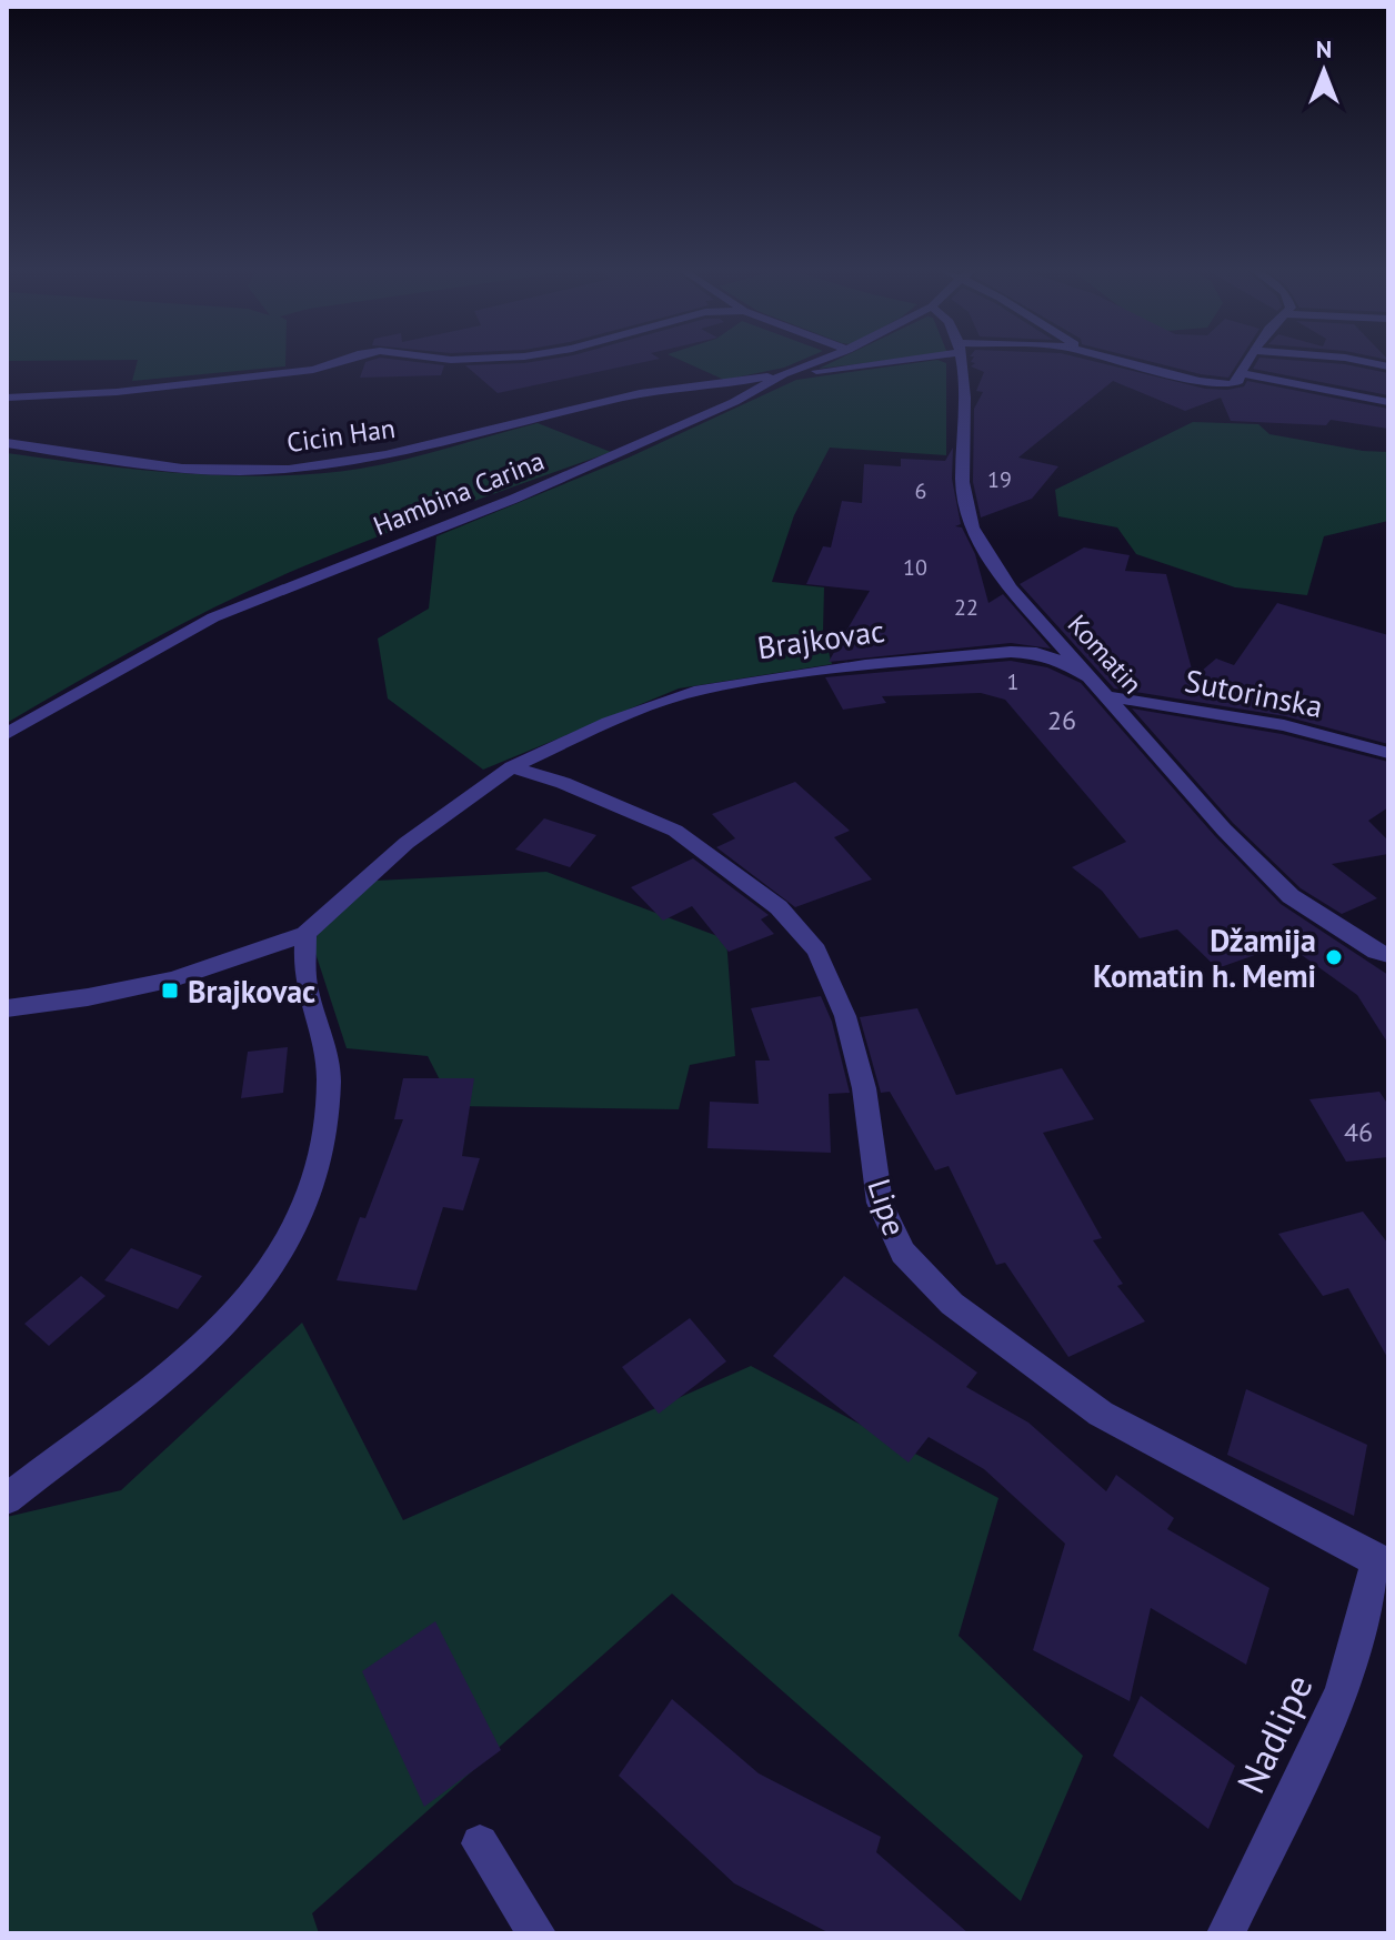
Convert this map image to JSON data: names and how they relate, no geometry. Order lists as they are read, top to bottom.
{
  "streets": {
    "street": [
      "Cicin Han",
      "Hambina Carina",
      "Brajkovac",
      "Komatin",
      "Sutorinska",
      "Lipe",
      "Nadlipe"
    ]
  },
  "crossings": [
    ["Cicin Han", "Hambina Carina"],
    ["Brajkovac", "Komatin"],
    ["Brajkovac", "Lipe"],
    ["Komatin", "Sutorinska"],
    ["Lipe", "Nadlipe"]
  ],
  "places": {
    "other": ["Džamija Komatin h. Memi"],
    "transit": ["Brajkovac"]
  },
  "house_numbers": [
    "19",
    "6",
    "10",
    "22",
    "1",
    "26",
    "46"
  ],
  "north": "top"
}
